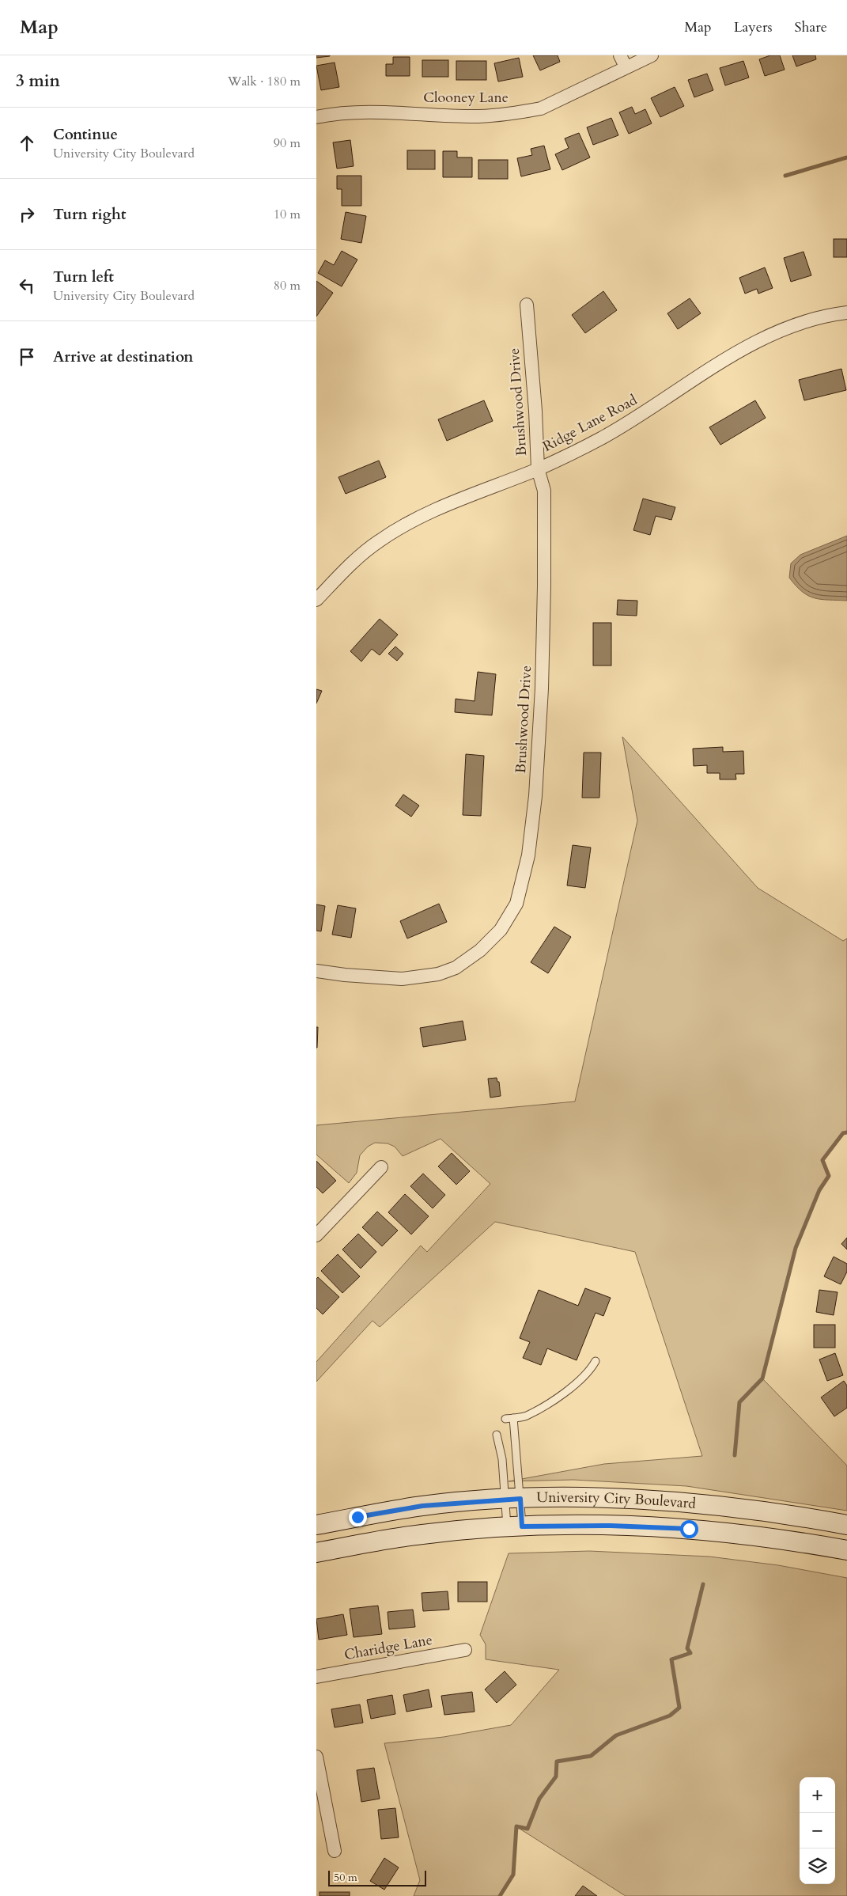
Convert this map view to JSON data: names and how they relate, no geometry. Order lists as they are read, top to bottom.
{
  "streets": {
    "main road": ["University City Boulevard"],
    "street": [
      "Clooney Lane",
      "Brushwood Drive",
      "Ridge Lane Road",
      "Charidge Lane"
    ]
  },
  "crossings": [
    ["Brushwood Drive", "Ridge Lane Road"]
  ],
  "scale_bar": "50 m",
  "page": {
    "header": "Map",
    "nav": ["Map", "Layers", "Share"],
    "heading": ["3 min", "Walk · 180 m"],
    "list": [
      ["Continue", "University City Boulevard", "90 m"],
      ["Turn right", "10 m"],
      ["Turn left", "University City Boulevard", "80 m"],
      "Arrive at destination"
    ],
    "map_buttons": ["+", "−"],
    "scale": "50 m"
  }
}
